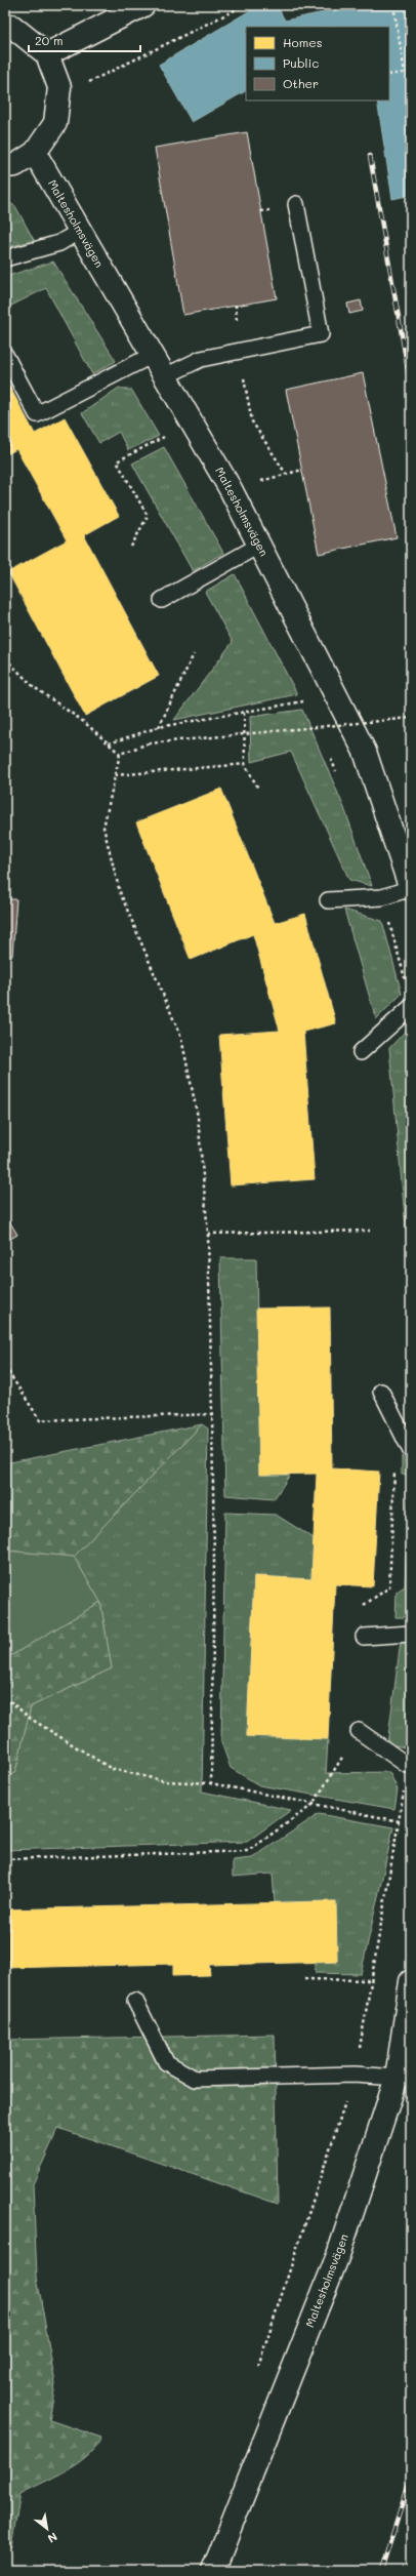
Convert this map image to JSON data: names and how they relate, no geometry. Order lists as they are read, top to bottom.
{
  "streets": {
    "street": ["Maltesholmsvägen"]
  },
  "legend": ["Homes", "Public", "Other"],
  "scale_bar": "20 m",
  "north": "bottom right"
}
